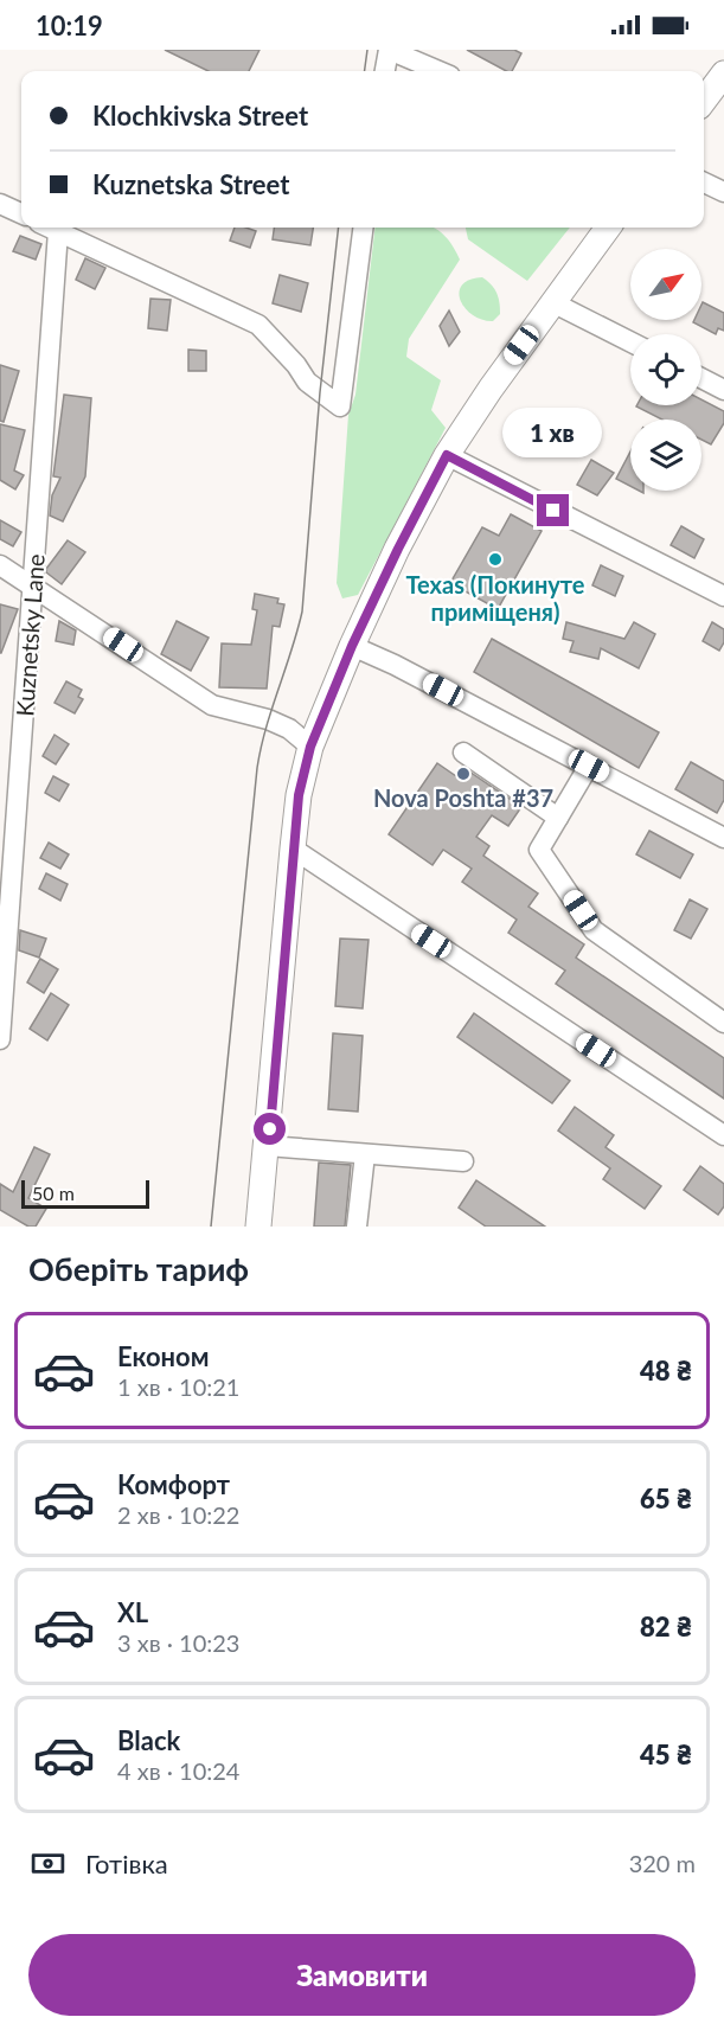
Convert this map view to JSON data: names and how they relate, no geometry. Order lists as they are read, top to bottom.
{
  "streets": {
    "street": ["Kuznetsky Lane"]
  },
  "places": ["Texas (Покинуте приміщеня)", "Nova Poshta #37"],
  "scale_bar": "50 m",
  "north": "top right",
  "page": {
    "status": "10:19",
    "banner": ["Klochkivska Street", "Kuznetska Street"],
    "bubble": "1 хв",
    "scale": "50 m",
    "heading": "Оберіть тариф",
    "list": [
      {
        "name": "Економ",
        "note": "1 хв · 10:21",
        "value": "48 ₴"
      },
      {
        "name": "Комфорт",
        "note": "2 хв · 10:22",
        "value": "65 ₴"
      },
      {
        "name": "XL",
        "note": "3 хв · 10:23",
        "value": "82 ₴"
      },
      {
        "name": "Black",
        "note": "4 хв · 10:24",
        "value": "45 ₴"
      }
    ],
    "pay": ["Готівка", "320 m"],
    "buttons": "Замовити"
  }
}
